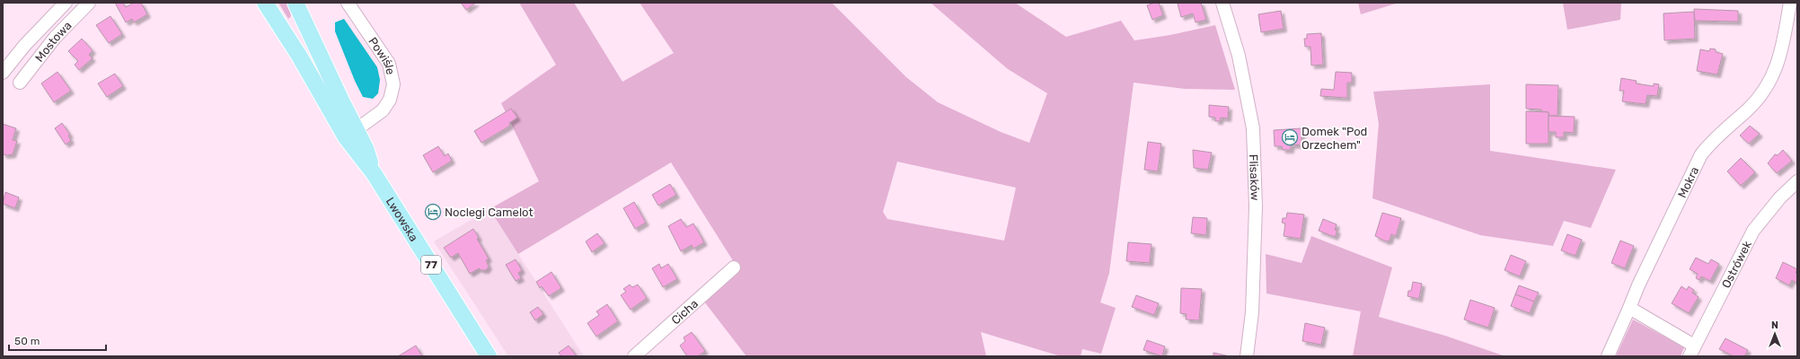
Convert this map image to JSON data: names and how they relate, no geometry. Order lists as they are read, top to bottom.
{
  "streets": {
    "main road": ["Lwowska", "77"],
    "street": [
      "Mostowa",
      "Powiśle",
      "Flisaków",
      "Mokra",
      "Ostrówek",
      "Cicha"
    ]
  },
  "crossings": [
    ["Powiśle", "Lwowska"]
  ],
  "places": {
    "hotel": ["Domek \"Pod Orzechem\"", "Noclegi Camelot"]
  },
  "scale_bar": "50 m",
  "north": "top"
}
